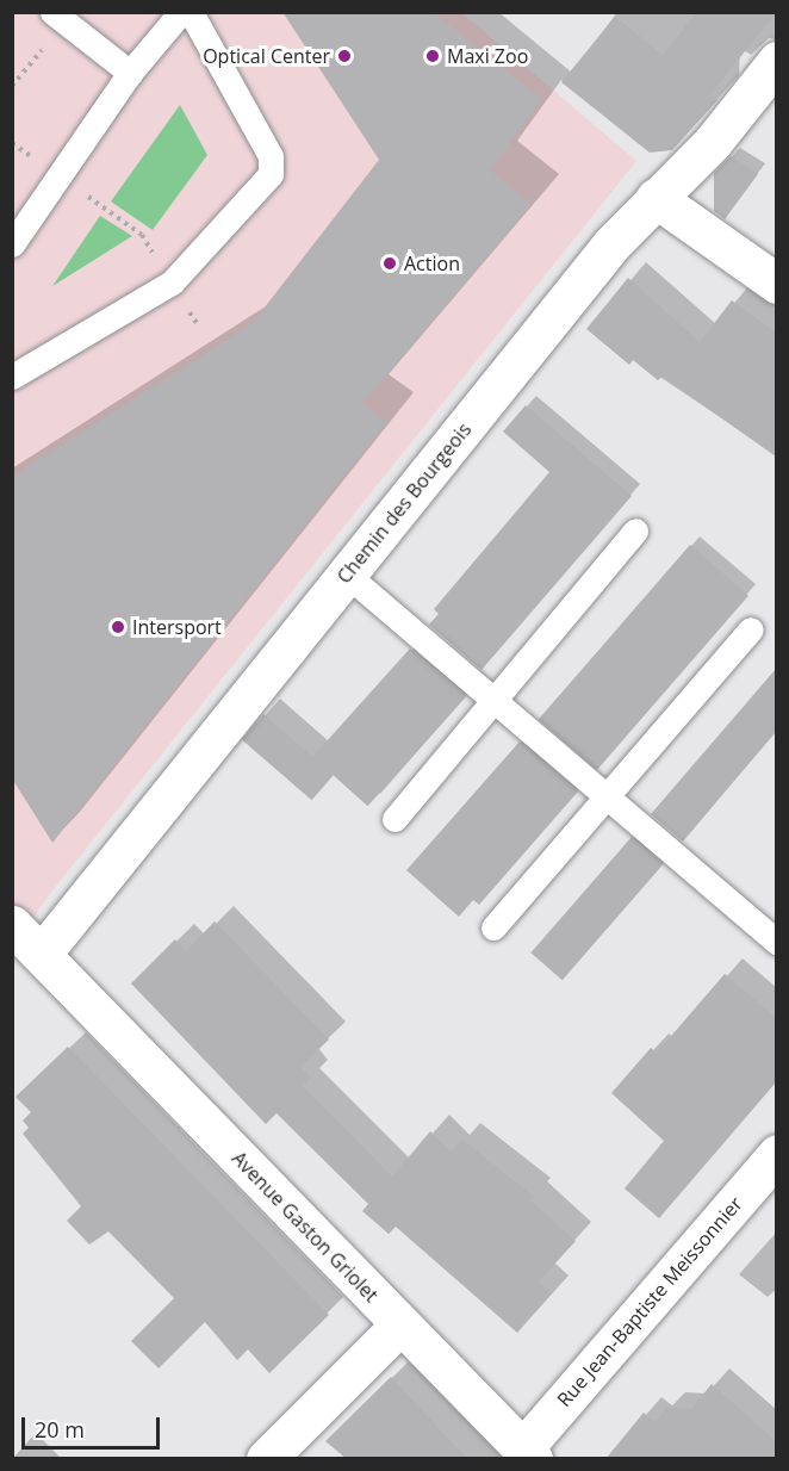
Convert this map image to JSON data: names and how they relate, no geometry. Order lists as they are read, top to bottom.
{
  "streets": {
    "street": ["Chemin des Bourgeois", "Avenue Gaston Griolet", "Rue Jean-Baptiste Meissonnier"]
  },
  "crossings": [
    ["Chemin des Bourgeois", "Avenue Gaston Griolet"],
    ["Avenue Gaston Griolet", "Rue Jean-Baptiste Meissonnier"]
  ],
  "places": [
    "Optical Center",
    "Maxi Zoo",
    "Action",
    "Intersport"
  ],
  "scale_bar": "20 m"
}
